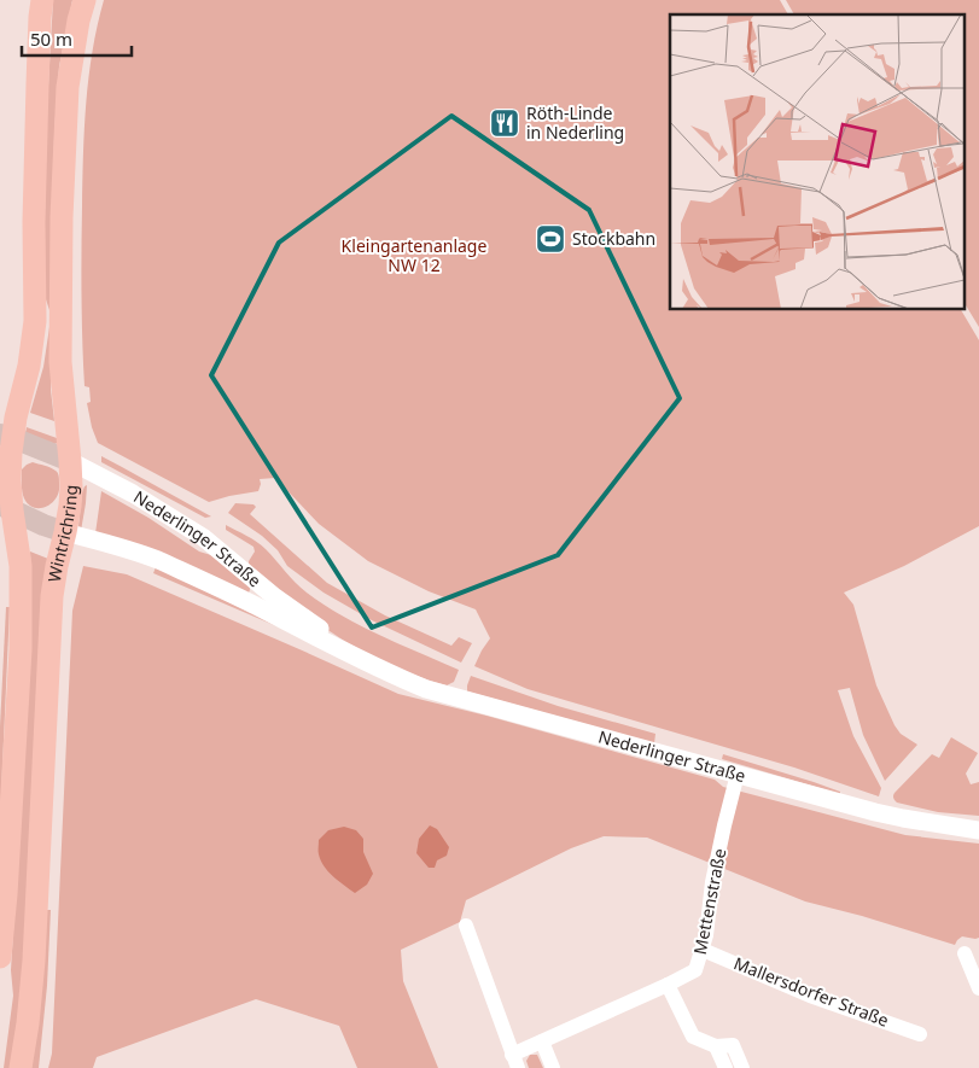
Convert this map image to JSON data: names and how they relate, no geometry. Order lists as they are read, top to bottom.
{
  "streets": {
    "main road": ["Wintrichring", "Nederlinger Straße"],
    "street": ["Mettenstraße", "Mallersdorfer Straße"]
  },
  "crossings": [
    ["Wintrichring", "Nederlinger Straße"],
    ["Nederlinger Straße", "Mettenstraße"],
    ["Mettenstraße", "Mallersdorfer Straße"]
  ],
  "parks": ["Kleingartenanlage NW 12"],
  "places": {
    "restaurant": ["Röth-Linde in Nederling"],
    "sports": ["Stockbahn"]
  },
  "scale_bar": "50 m"
}
